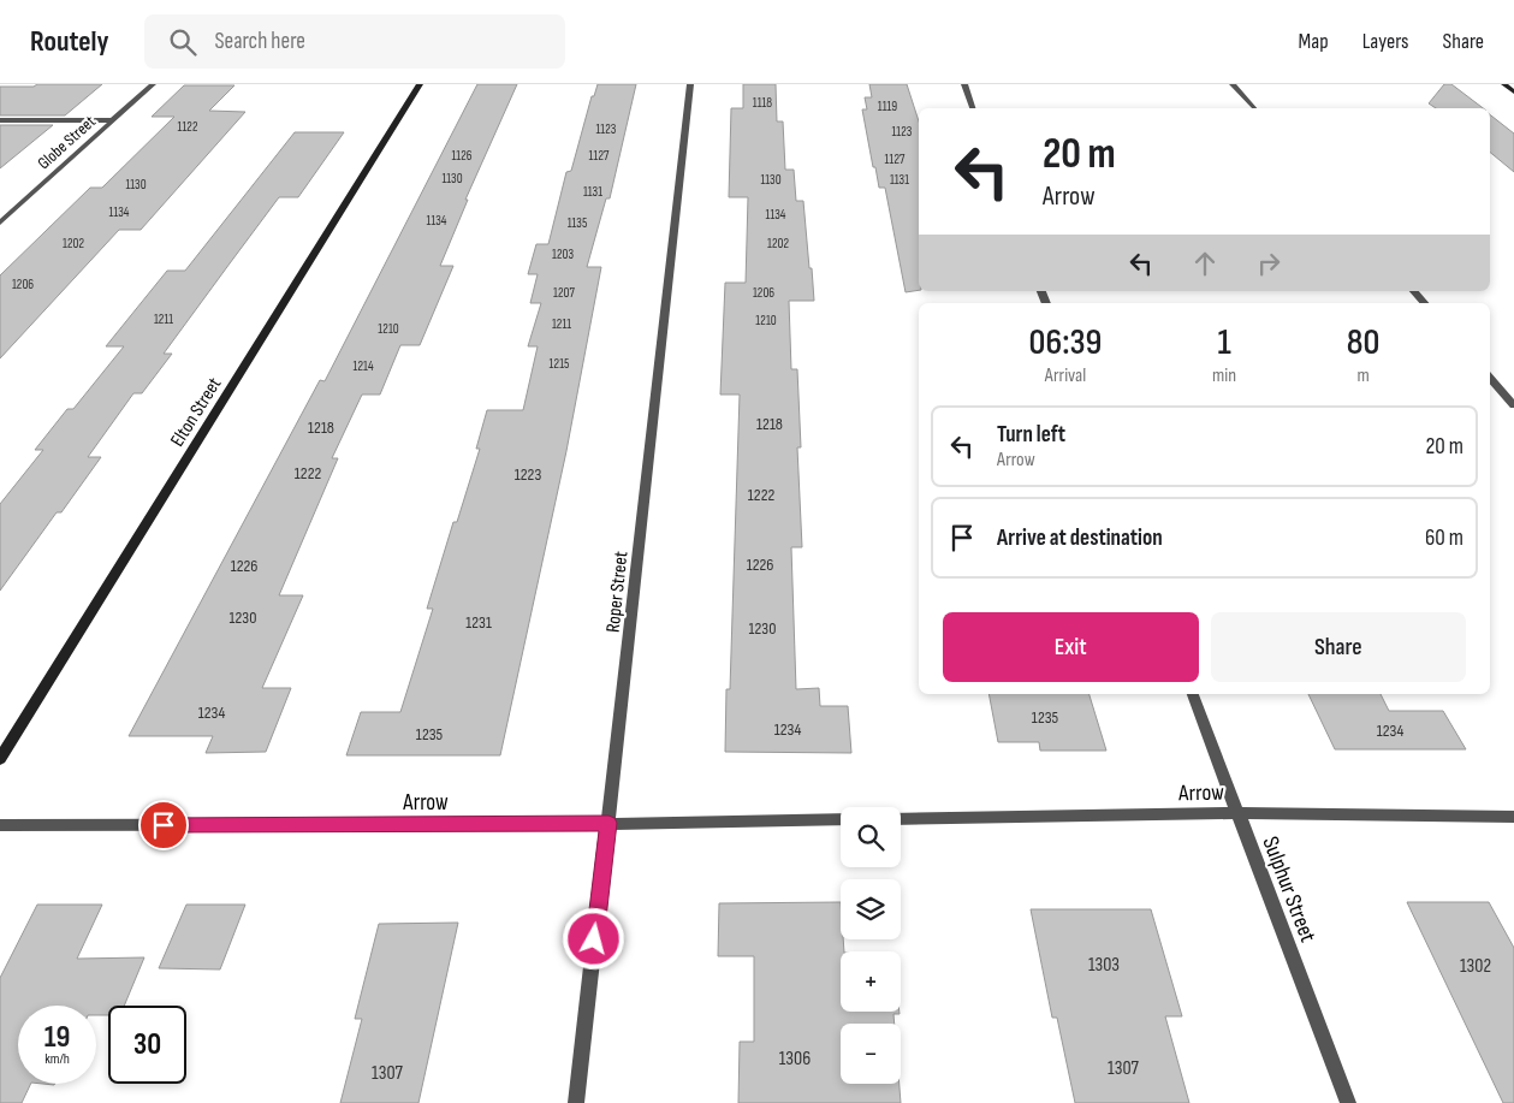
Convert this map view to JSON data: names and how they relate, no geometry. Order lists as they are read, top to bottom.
{
  "streets": {
    "street": [
      "Globe Street",
      "Elton Street",
      "Roper Street",
      "Arrow",
      "Sulphur Street"
    ]
  },
  "crossings": [
    ["Roper Street", "Arrow"],
    ["Arrow", "Sulphur Street"]
  ],
  "house_numbers": [
    "1118",
    "1119",
    "1122",
    "1123",
    "1123",
    "1126",
    "1127",
    "1127",
    "1130",
    "1130",
    "1131",
    "1130",
    "1131",
    "1134",
    "1134",
    "1134",
    "1135",
    "1202",
    "1202",
    "1203",
    "1206",
    "1207",
    "1206",
    "1211",
    "1210",
    "1211",
    "1210",
    "1215",
    "1214",
    "1218",
    "1218",
    "1222",
    "1223",
    "1222",
    "1226",
    "1226",
    "1230",
    "1231",
    "1230",
    "1234",
    "1235",
    "1234",
    "1234",
    "1235",
    "1303",
    "1302",
    "1306",
    "1307",
    "1307"
  ],
  "page": {
    "header": "Routely",
    "search": "Search here",
    "nav": ["Map", "Layers", "Share"],
    "turn": ["20 m", "Arrow"],
    "eta": [
      "06:39",
      "Arrival",
      "1",
      "min",
      "80",
      "m"
    ],
    "list": [
      {
        "name": "Turn left",
        "note": "Arrow",
        "value": "20 m"
      },
      {
        "name": "Arrive at destination",
        "value": "60 m"
      }
    ],
    "buttons": ["Exit", "Share"],
    "map_buttons": ["+", "−"],
    "speed": "19 km/h",
    "limit": "30"
  }
}
